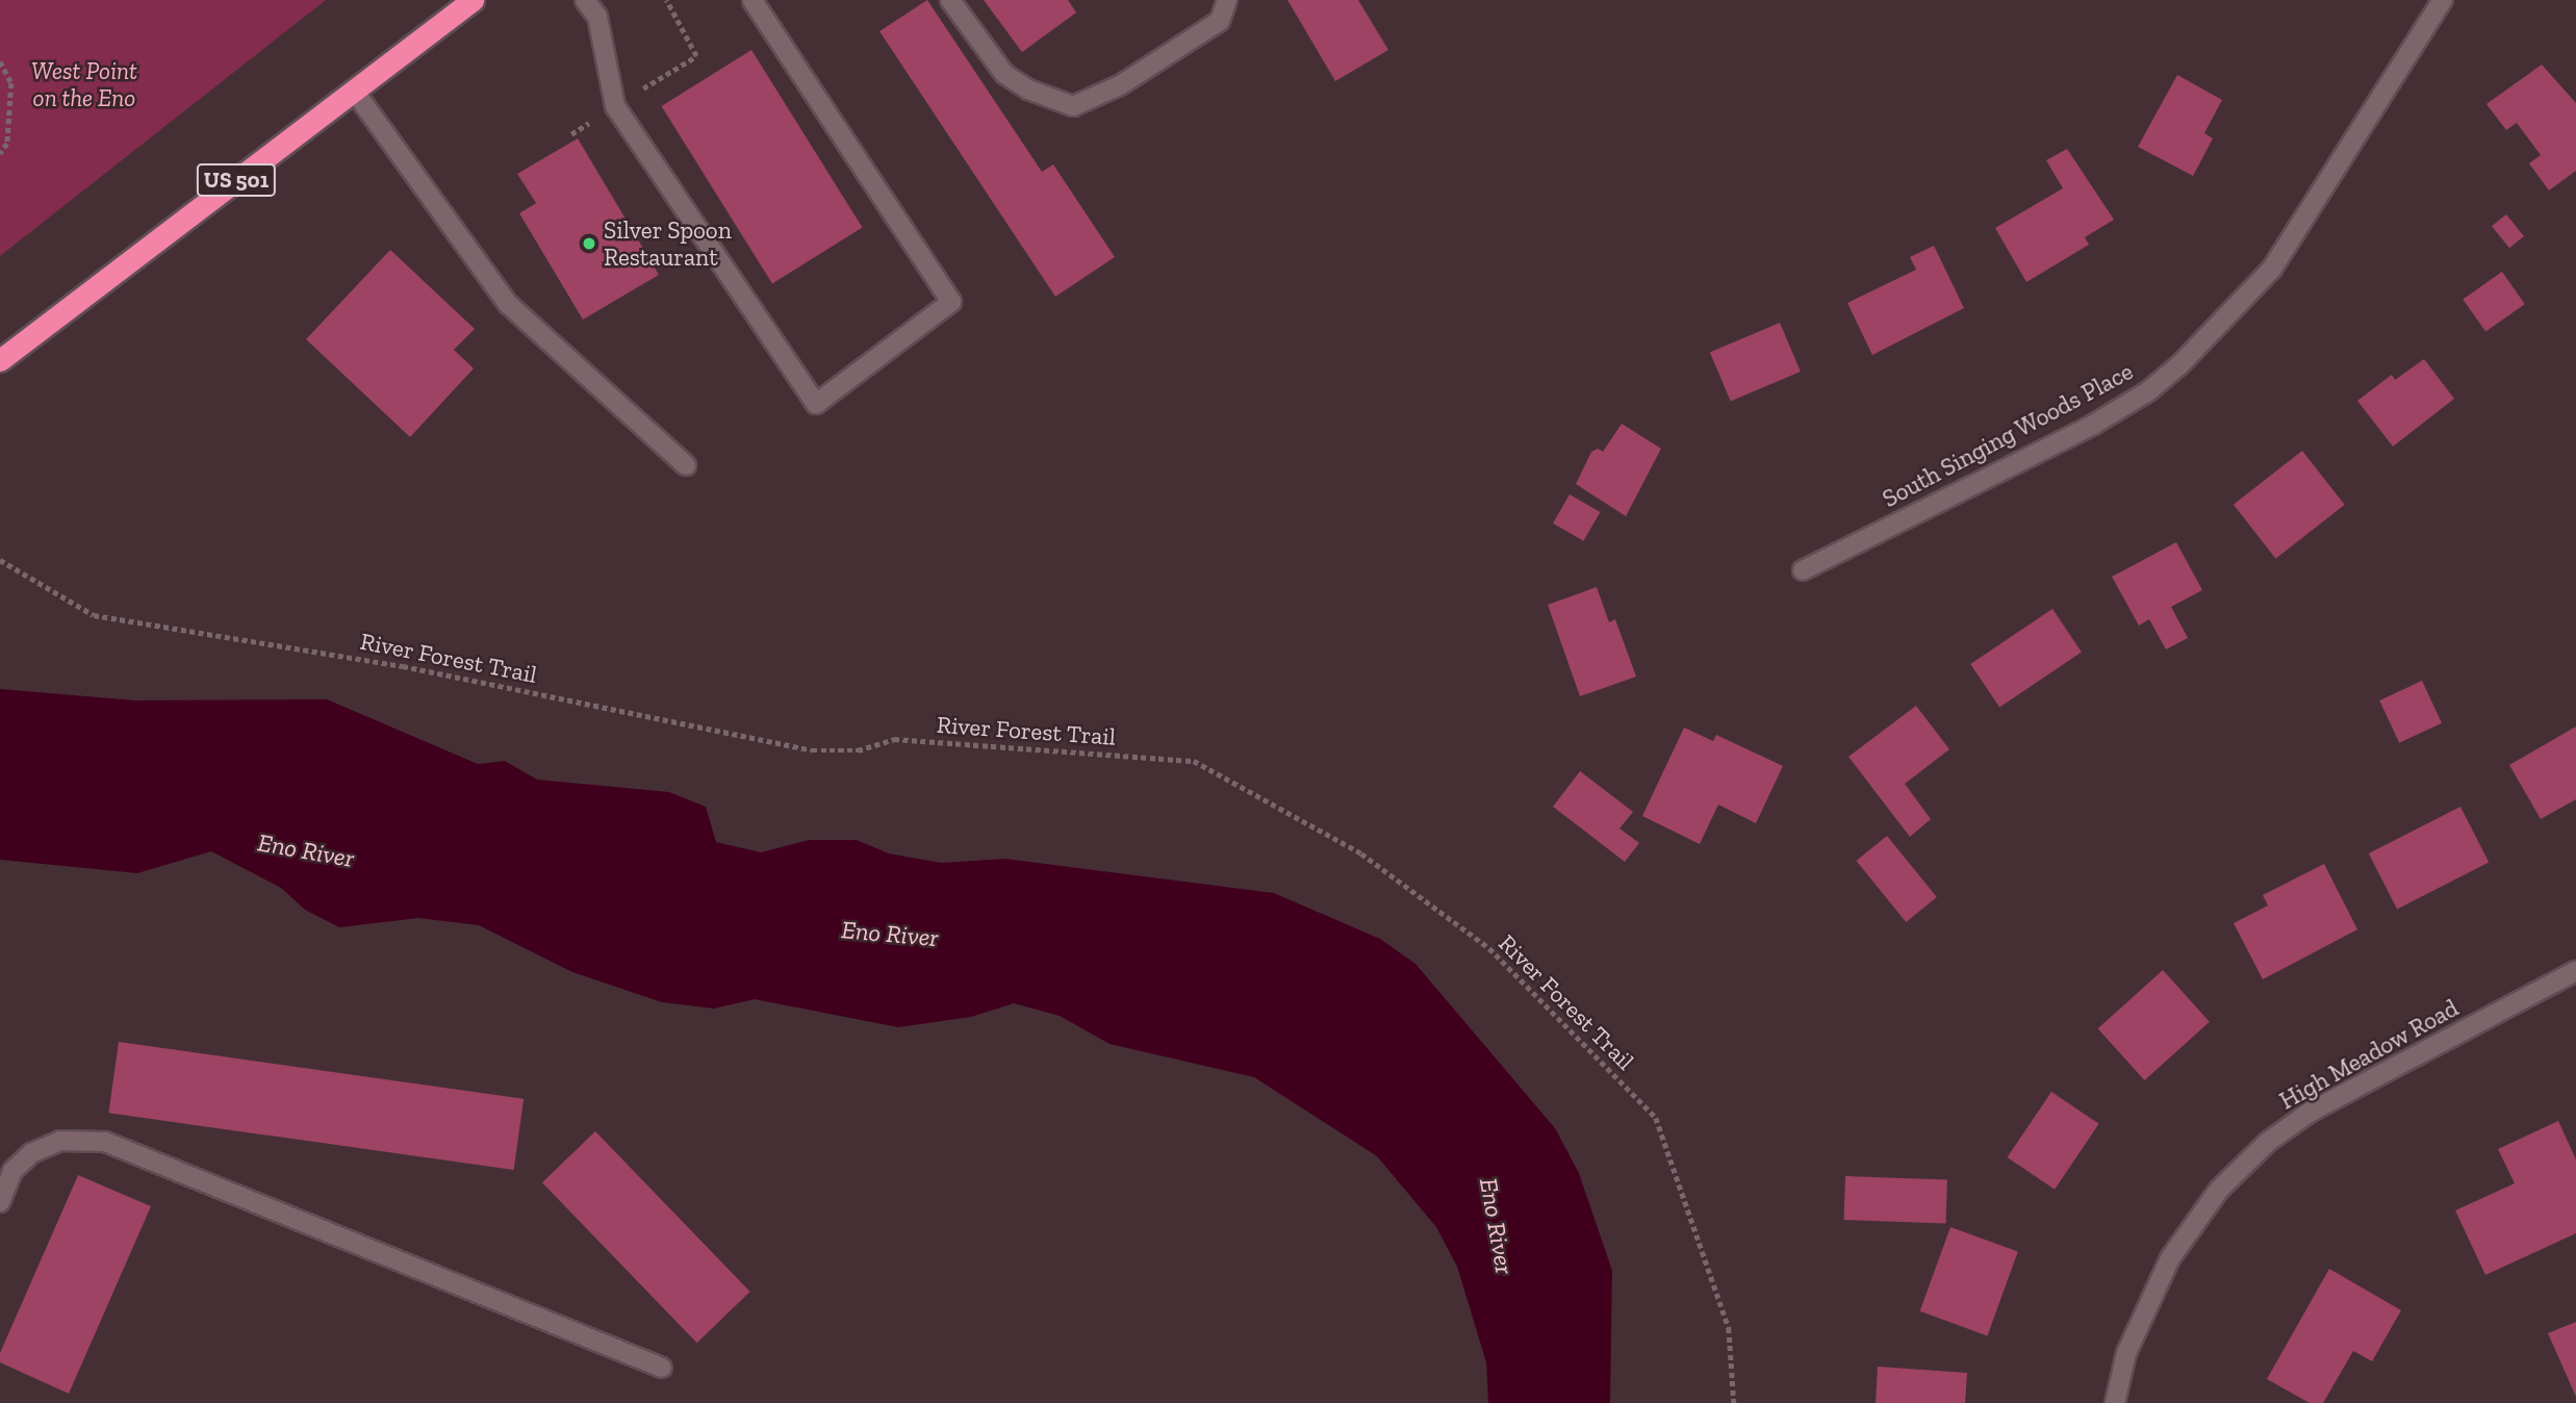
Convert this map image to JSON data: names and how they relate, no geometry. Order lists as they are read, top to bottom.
{
  "streets": {
    "highway": ["US 501"],
    "street": ["South Singing Woods Place", "High Meadow Road"],
    "path": ["River Forest Trail"]
  },
  "water": ["Eno River"],
  "parks": ["West Point on the Eno"],
  "places": ["Silver Spoon Restaurant"]
}
